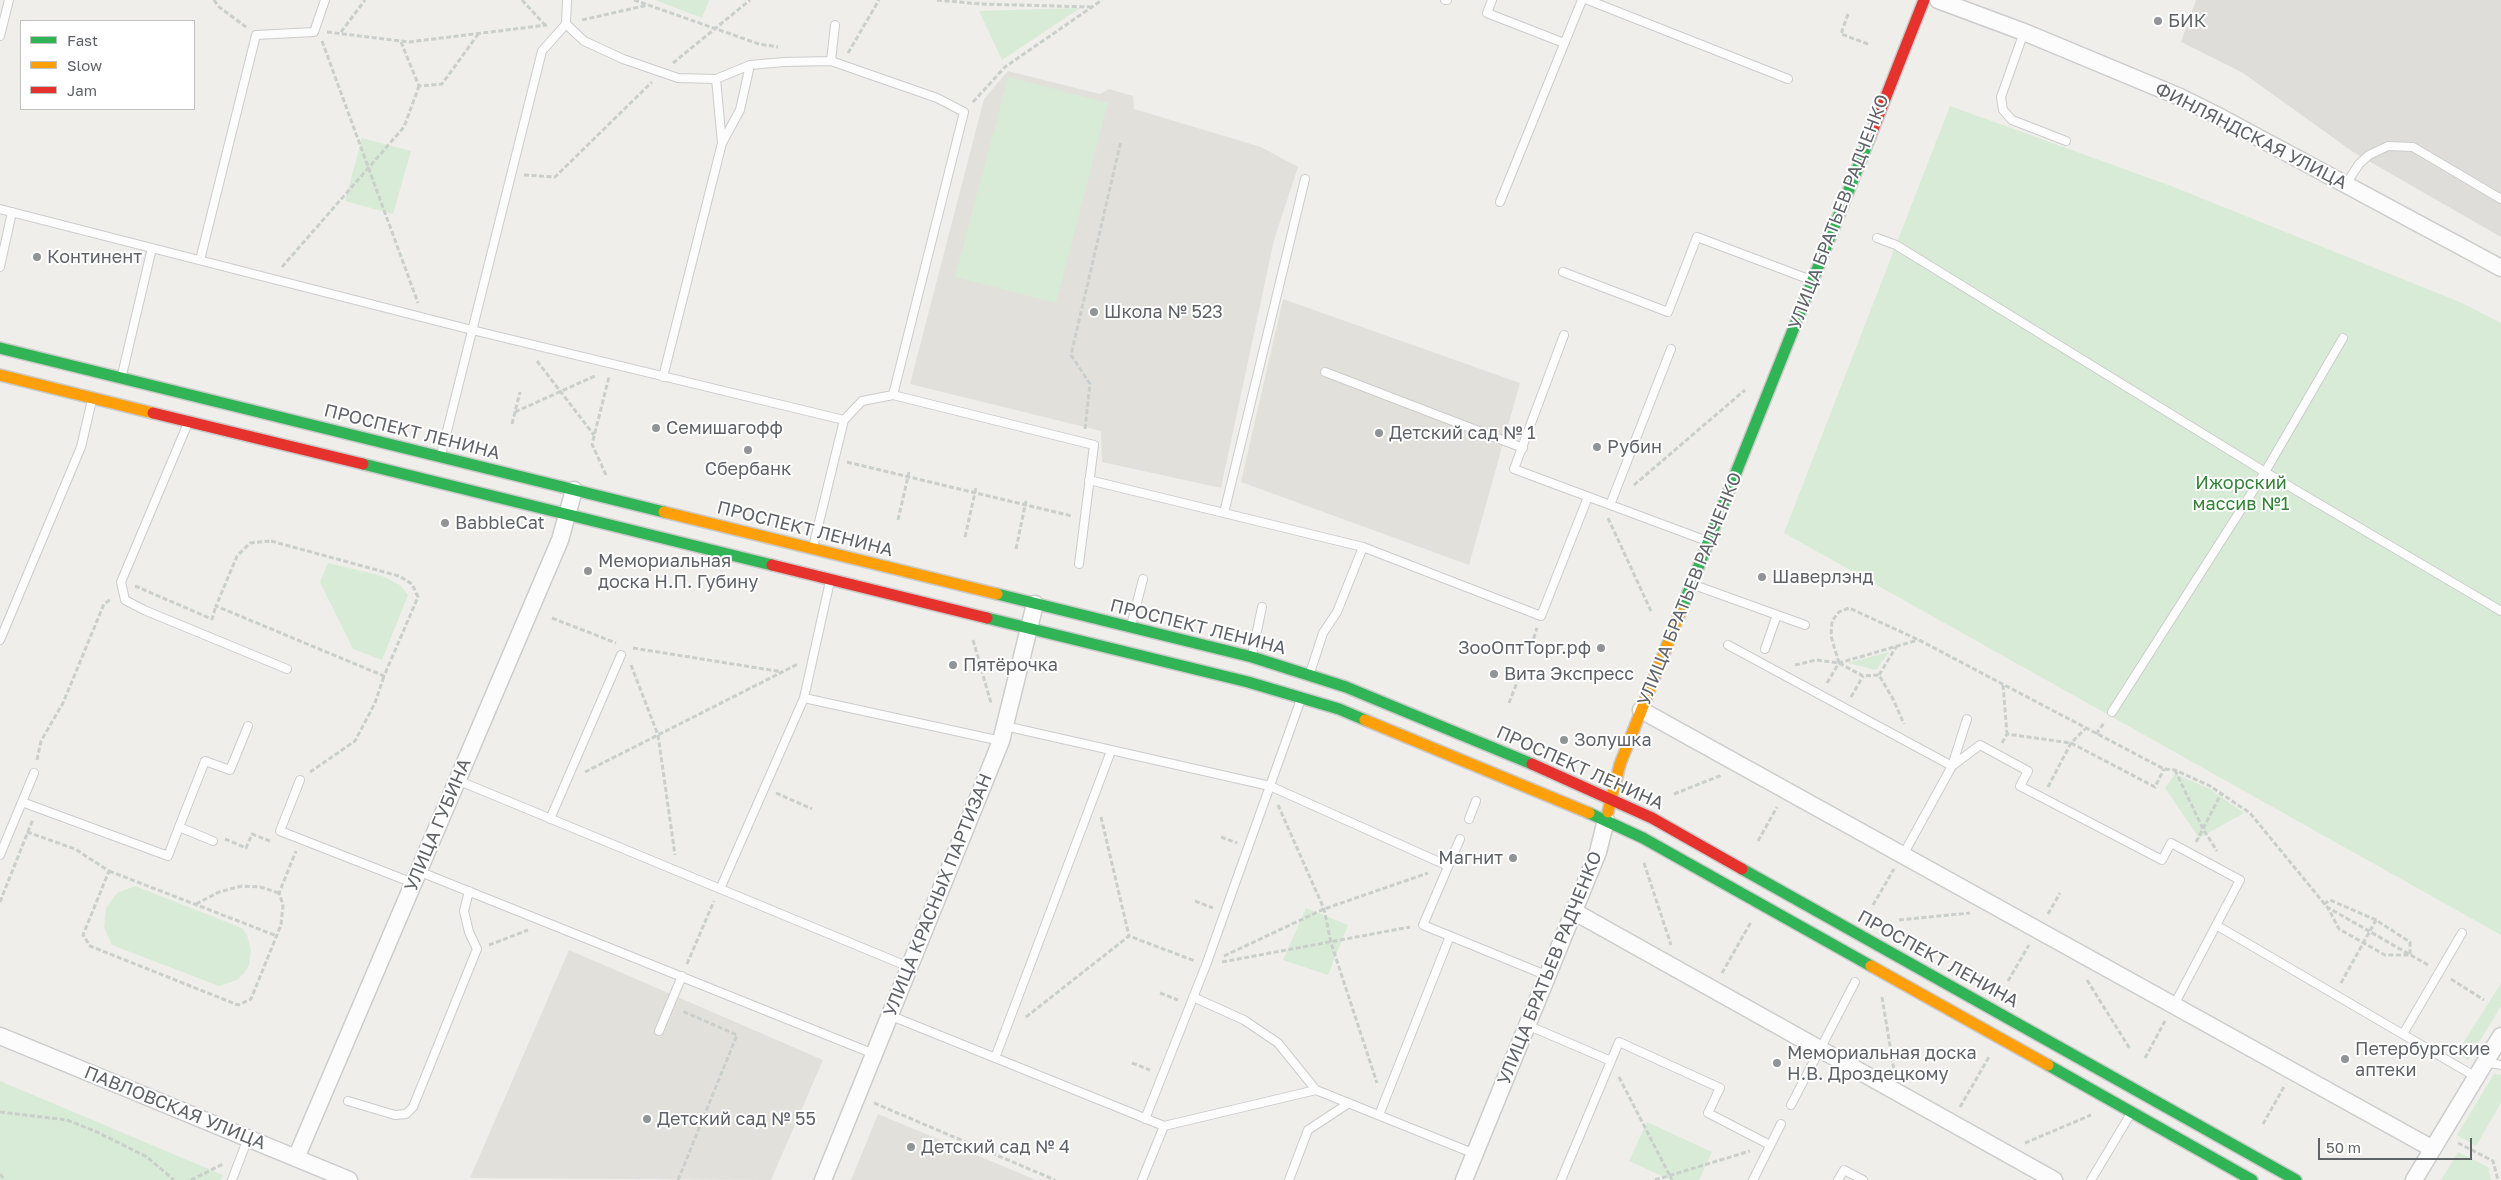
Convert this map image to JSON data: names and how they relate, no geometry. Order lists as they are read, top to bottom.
{
  "streets": {
    "main road": ["УЛИЦА БРАТЬЕВ РАДЧЕНКО", "ПРОСПЕКТ ЛЕНИНА"],
    "street": [
      "ФИНЛЯНДСКАЯ УЛИЦА",
      "УЛИЦА ГУБИНА",
      "УЛИЦА КРАСНЫХ ПАРТИЗАН",
      "ПАВЛОВСКАЯ УЛИЦА"
    ]
  },
  "crossings": [
    ["УЛИЦА БРАТЬЕВ РАДЧЕНКО", "ПРОСПЕКТ ЛЕНИНА"],
    ["ПРОСПЕКТ ЛЕНИНА", "УЛИЦА ГУБИНА"],
    ["ПРОСПЕКТ ЛЕНИНА", "УЛИЦА КРАСНЫХ ПАРТИЗАН"],
    ["УЛИЦА ГУБИНА", "ПАВЛОВСКАЯ УЛИЦА"]
  ],
  "parks": ["Ижорский массив №1"],
  "places": [
    "БИК",
    "Континент",
    "Школа № 523",
    "Семишагофф",
    "Детский сад № 1",
    "Рубин",
    "Сбербанк",
    "BabbleCat",
    "Мемориальная доска Н.П. Губину",
    "Шаверлэнд",
    "ЗооОптТорг.рф",
    "Пятёрочка",
    "Вита Экспресс",
    "Золушка",
    "Магнит",
    "Петербургские аптеки",
    "Мемориальная доска Н.В. Дроздецкому",
    "Детский сад № 55",
    "Детский сад № 4"
  ],
  "legend": ["Fast", "Slow", "Jam"],
  "scale_bar": "50 m"
}
